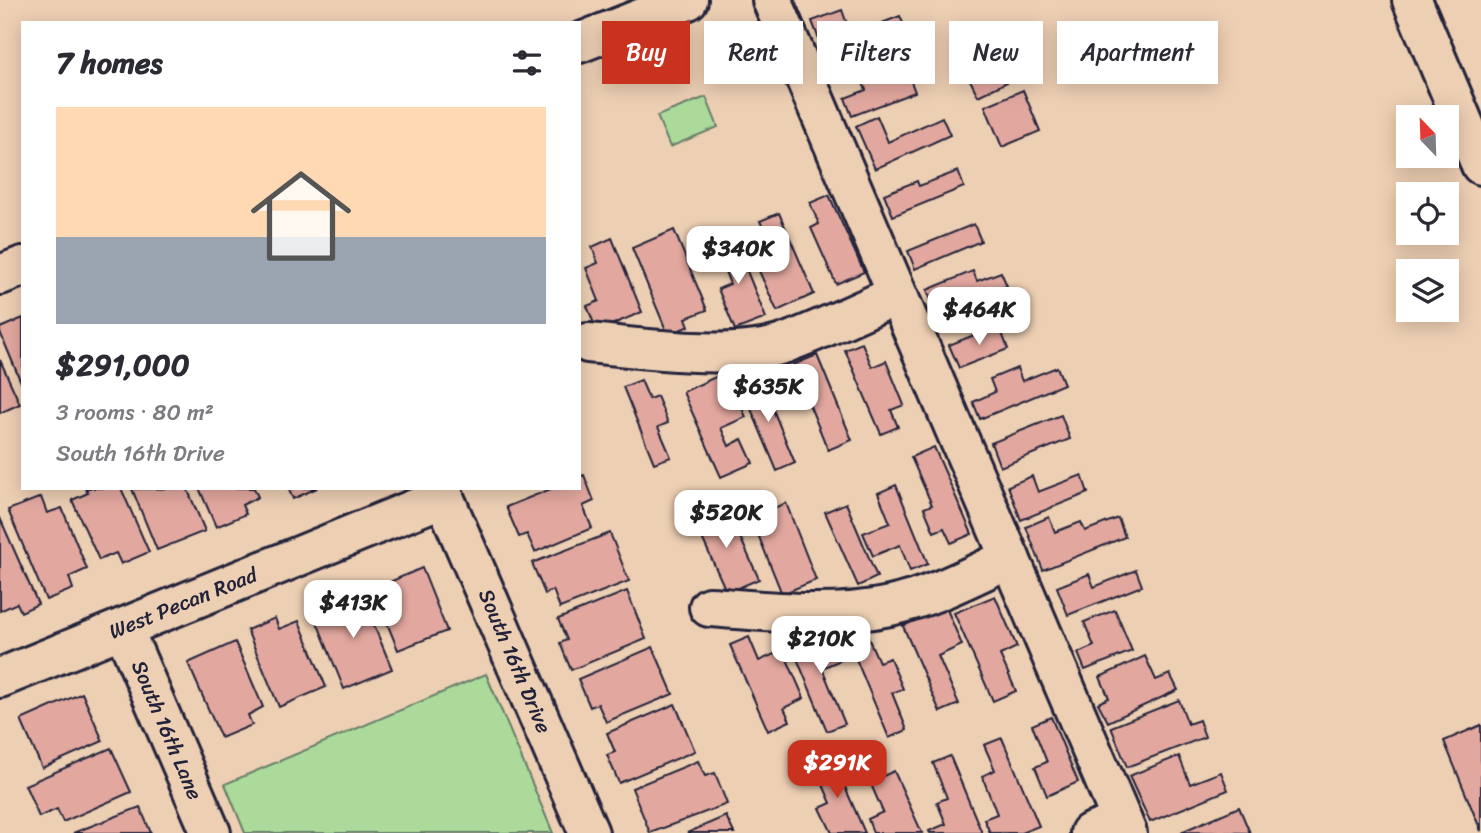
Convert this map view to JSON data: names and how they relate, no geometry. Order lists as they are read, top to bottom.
{
  "streets": {
    "street": ["West Pecan Road", "South 16th Drive", "South 16th Lane"]
  },
  "crossings": [
    ["West Pecan Road", "South 16th Drive"],
    ["West Pecan Road", "South 16th Lane"]
  ],
  "north": "top left",
  "page": {
    "chip": [
      "Buy",
      "Rent",
      "Filters",
      "New",
      "Apartment"
    ],
    "heading": "7 homes",
    "list": [
      {
        "name": "$291,000",
        "note": "3 rooms · 80 m² · South 16th Drive"
      }
    ],
    "price": [
      "$340K",
      "$464K",
      "$635K",
      "$520K",
      "$413K",
      "$210K",
      "$291K"
    ]
  }
}
